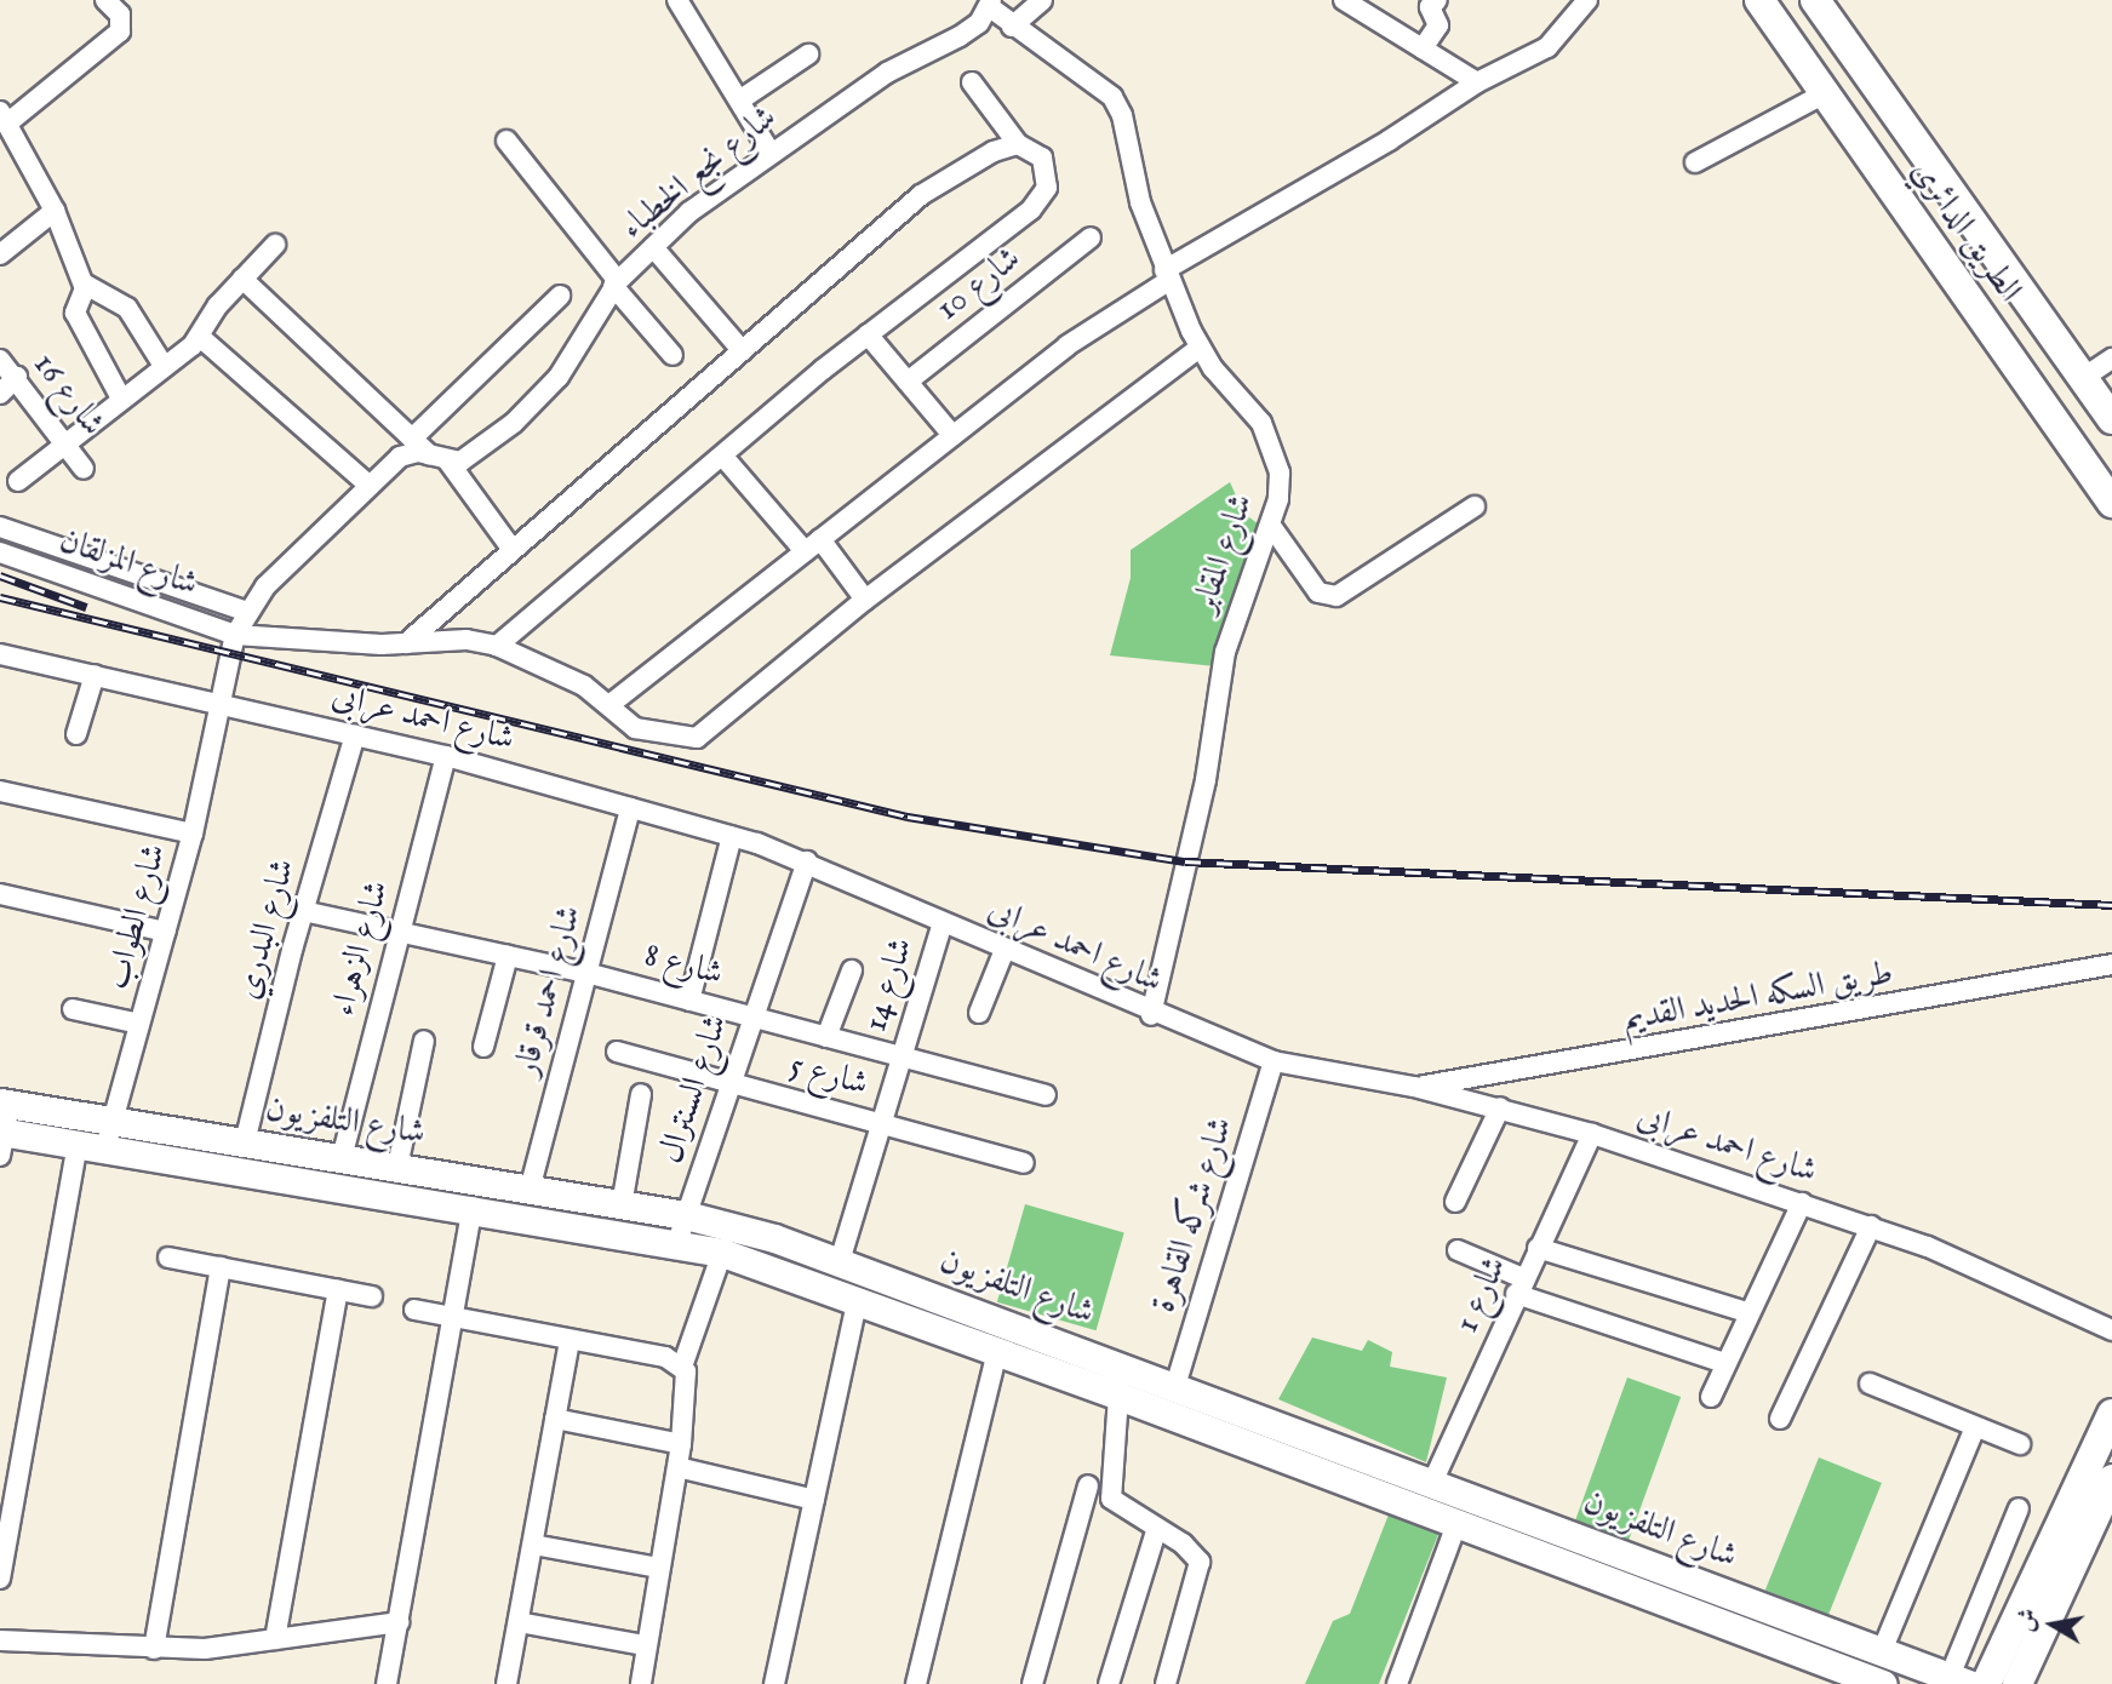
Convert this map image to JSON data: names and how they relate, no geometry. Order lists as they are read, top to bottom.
{
  "streets": {
    "main road": ["الطريق الدائري", "شارع التلفزيون"],
    "street": [
      "شارع نجع الخطباء",
      "شارع 10",
      "شارع 16",
      "شارع المقابر",
      "شارع المزلقان",
      "شارع احمد عرابى",
      "شارع الطواب",
      "شارع البدري",
      "شارع الزهراء",
      "شارع 8",
      "شارع 14",
      "شارع احمد قرقار",
      "طريق السكه الحديد القديم",
      "شارع 5",
      "شارع السنترال",
      "شارع شركه القاهرة",
      "شارع 1"
    ]
  },
  "crossings": [
    ["شارع نجع الخطباء", "شارع المقابر"],
    ["شارع المقابر", "شارع المزلقان"],
    ["شارع المقابر", "شارع احمد عرابى"],
    ["شارع احمد عرابى", "شارع الطواب"],
    ["شارع احمد عرابى", "شارع البدري"],
    ["شارع احمد عرابى", "شارع الزهراء"],
    ["شارع احمد عرابى", "شارع 14"],
    ["شارع احمد عرابى", "شارع احمد قرقار"],
    ["شارع احمد عرابى", "طريق السكه الحديد القديم"],
    ["شارع احمد عرابى", "شارع السنترال"],
    ["شارع احمد عرابى", "شارع شركه القاهرة"],
    ["شارع احمد عرابى", "شارع 1"],
    ["شارع الطواب", "شارع التلفزيون"],
    ["شارع البدري", "شارع 8"],
    ["شارع البدري", "شارع التلفزيون"],
    ["شارع الزهراء", "شارع 8"],
    ["شارع الزهراء", "شارع التلفزيون"],
    ["شارع 8", "شارع 14"],
    ["شارع 8", "شارع احمد قرقار"],
    ["شارع 8", "شارع السنترال"],
    ["شارع 14", "شارع 5"],
    ["شارع 14", "شارع التلفزيون"],
    ["شارع احمد قرقار", "شارع التلفزيون"],
    ["شارع 5", "شارع السنترال"],
    ["شارع السنترال", "شارع التلفزيون"],
    ["شارع التلفزيون", "شارع شركه القاهرة"],
    ["شارع التلفزيون", "شارع 1"]
  ],
  "north": "left"
}
